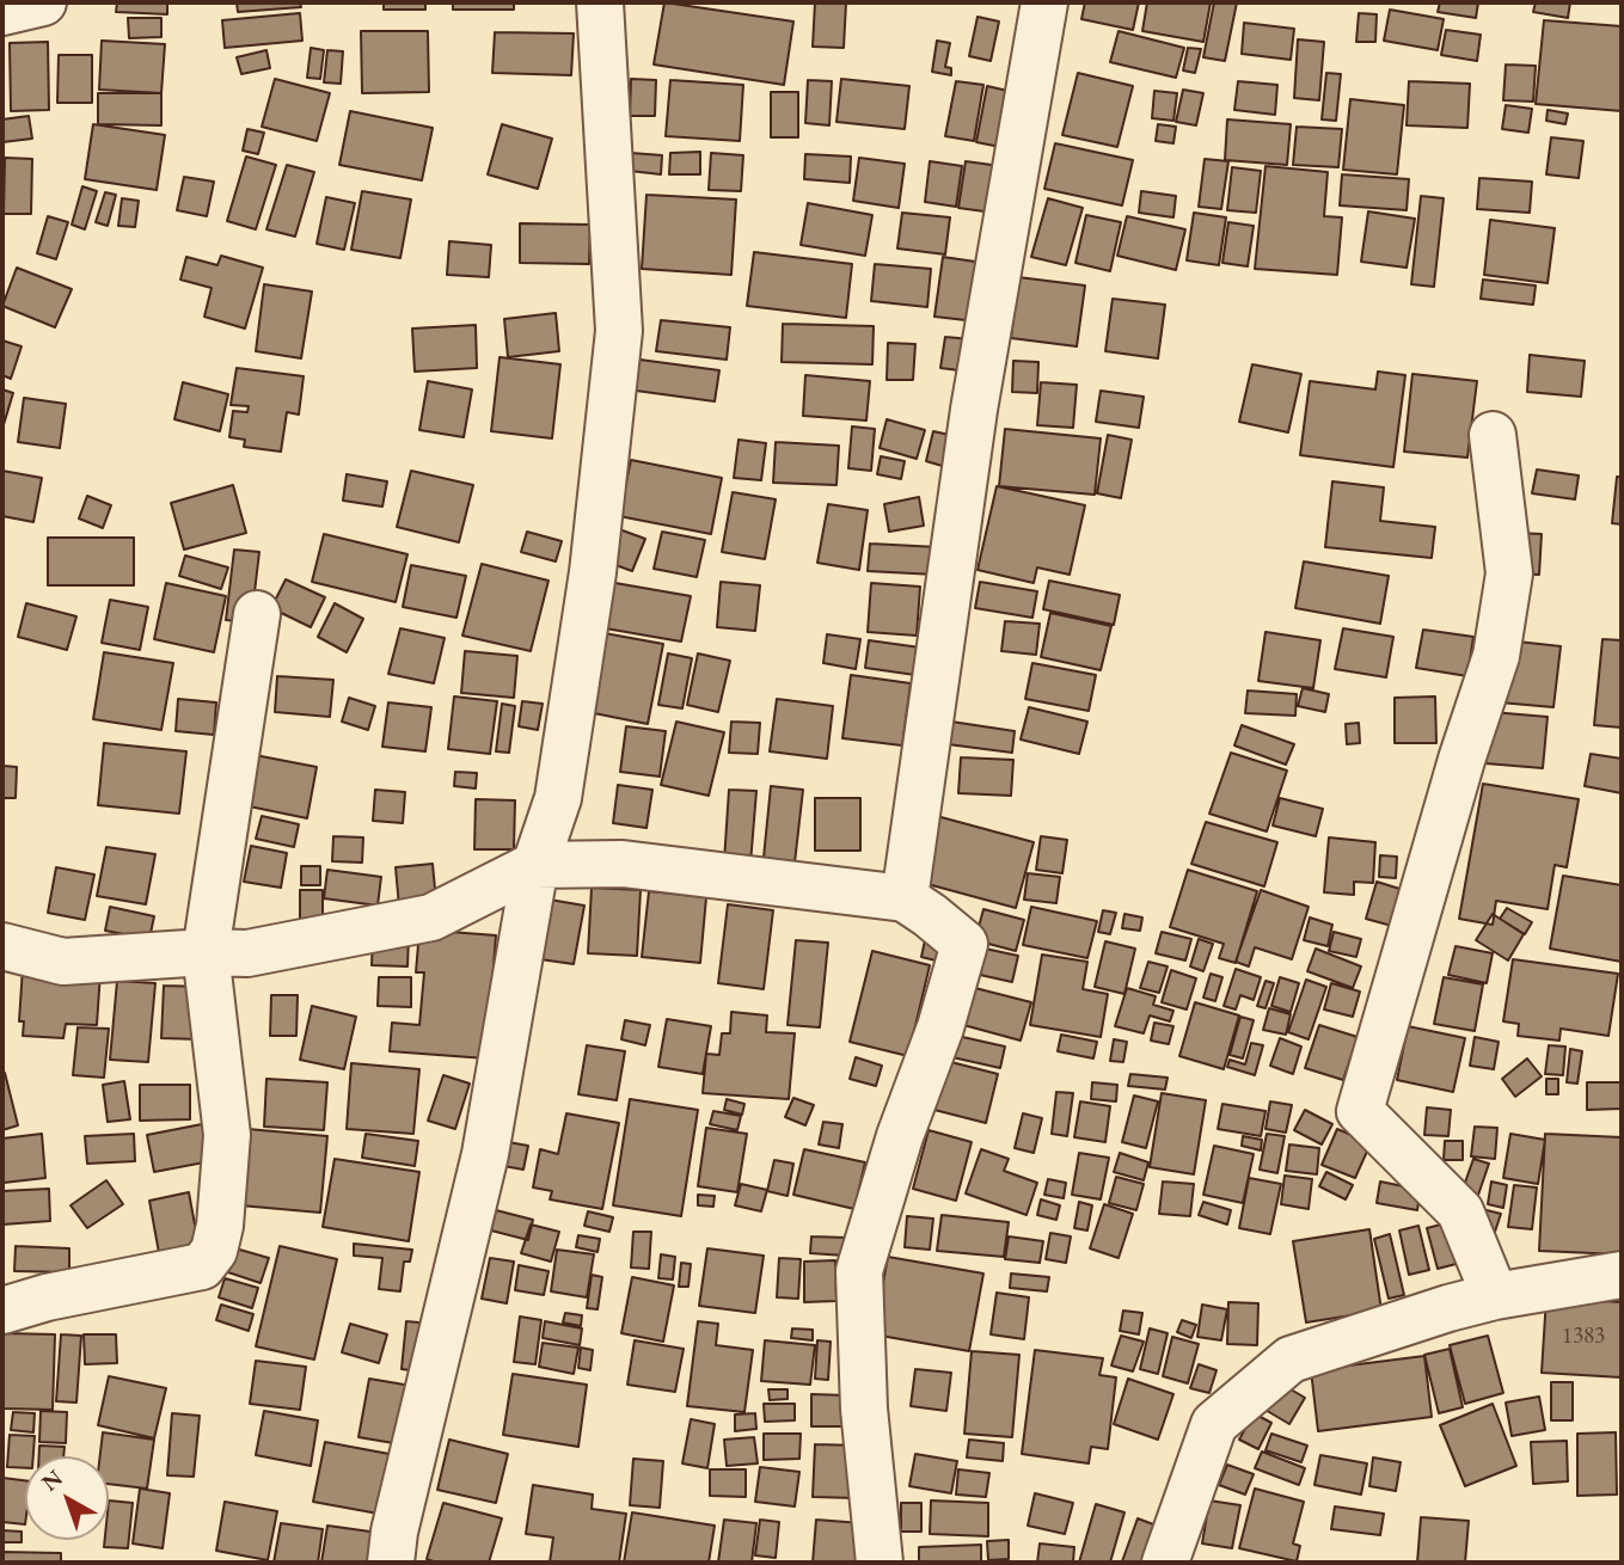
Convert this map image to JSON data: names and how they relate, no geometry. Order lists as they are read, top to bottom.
{
  "house_numbers": ["1383"],
  "north": "top left"
}
